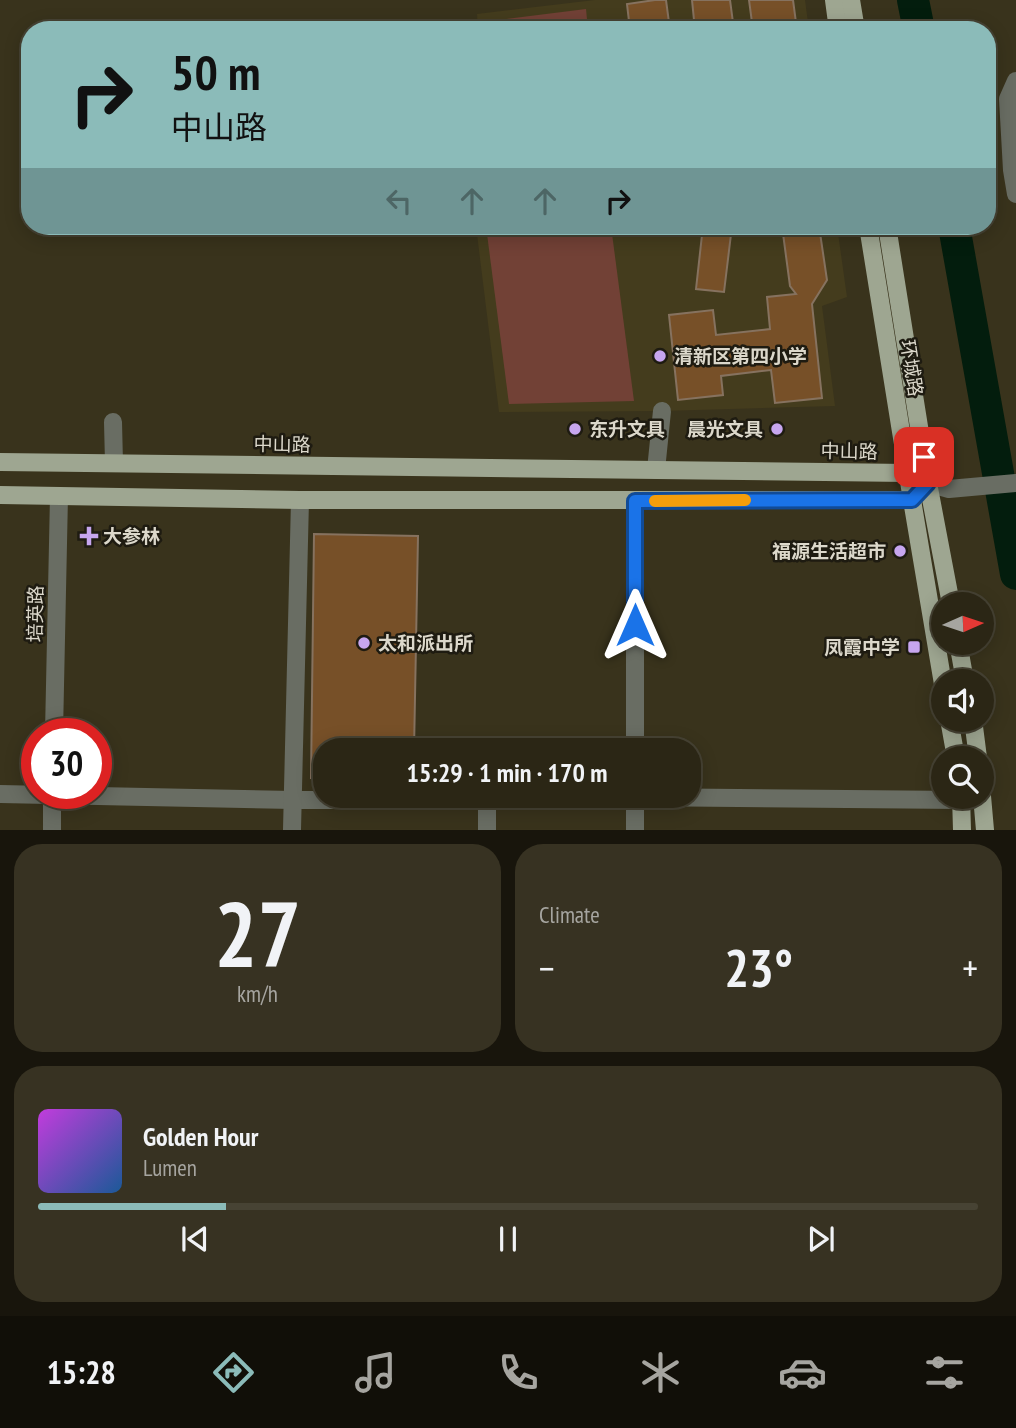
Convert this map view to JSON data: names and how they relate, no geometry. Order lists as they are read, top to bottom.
{
  "streets": {
    "main road": ["环城路", "中山路"],
    "street": ["培英路"]
  },
  "crossings": [
    ["环城路", "中山路"]
  ],
  "places": {
    "other": [
      "清新区第四小学",
      "东升文具",
      "晨光文具",
      "福源生活超市",
      "太和派出所"
    ],
    "health": ["大参林"],
    "transit": ["凤霞中学"]
  },
  "north": "right",
  "page": {
    "turn": ["50 m", "中山路"],
    "limit": "30",
    "trip": "15:29 · 1 min · 170 m",
    "tile": [
      ["27", "km/h"],
      "Climate"
    ],
    "heat": ["−", "23°", "+"],
    "song": ["Golden Hour", "Lumen"],
    "tabs": "15:28"
  }
}
